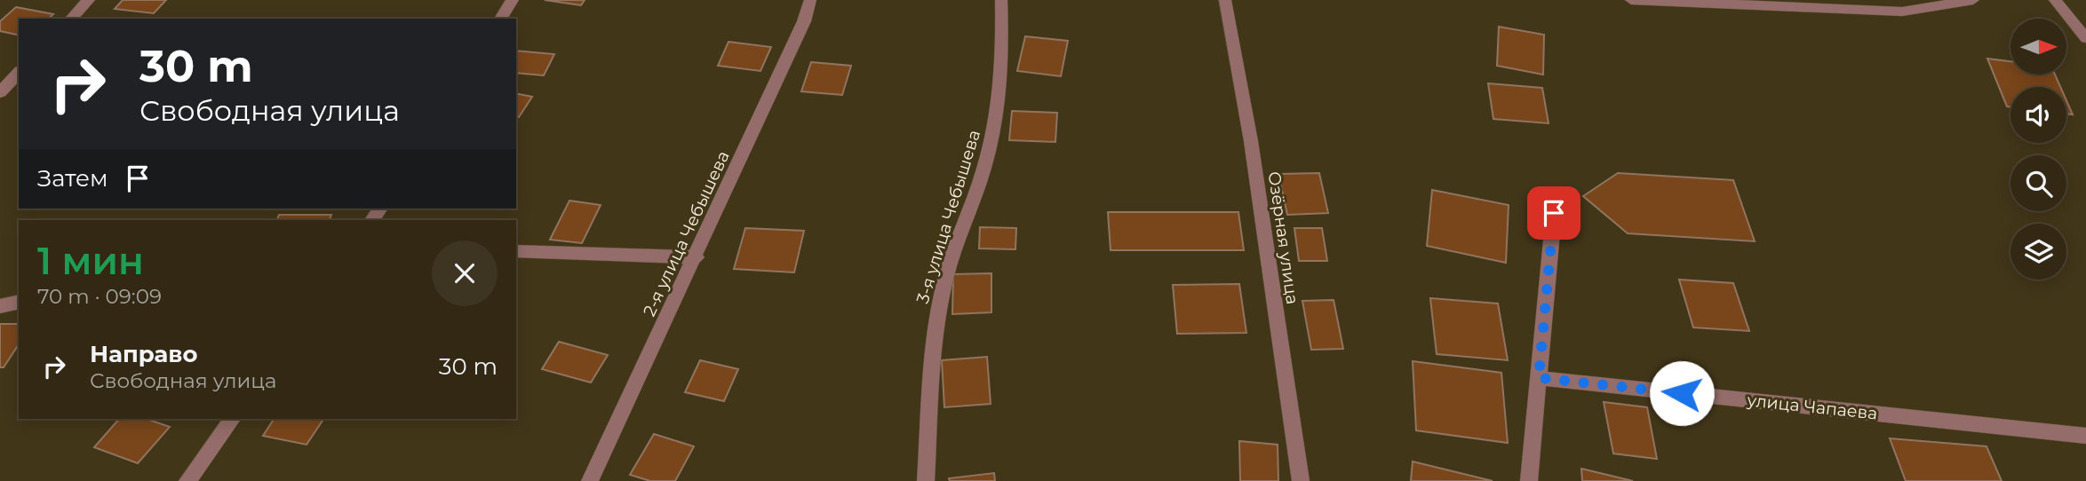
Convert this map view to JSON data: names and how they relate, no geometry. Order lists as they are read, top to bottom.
{
  "streets": {
    "street": [
      "3-я улица Чебышева",
      "2-я улица Чебышева",
      "Озёрная улица",
      "улица Чапаева"
    ]
  },
  "north": "right",
  "page": {
    "turn": ["30 m", "Свободная улица"],
    "then": "Затем",
    "heading": ["1 мин", "70 m · 09:09"],
    "list": [
      {
        "name": "Направо",
        "note": "Свободная улица",
        "value": "30 m"
      }
    ]
  }
}
